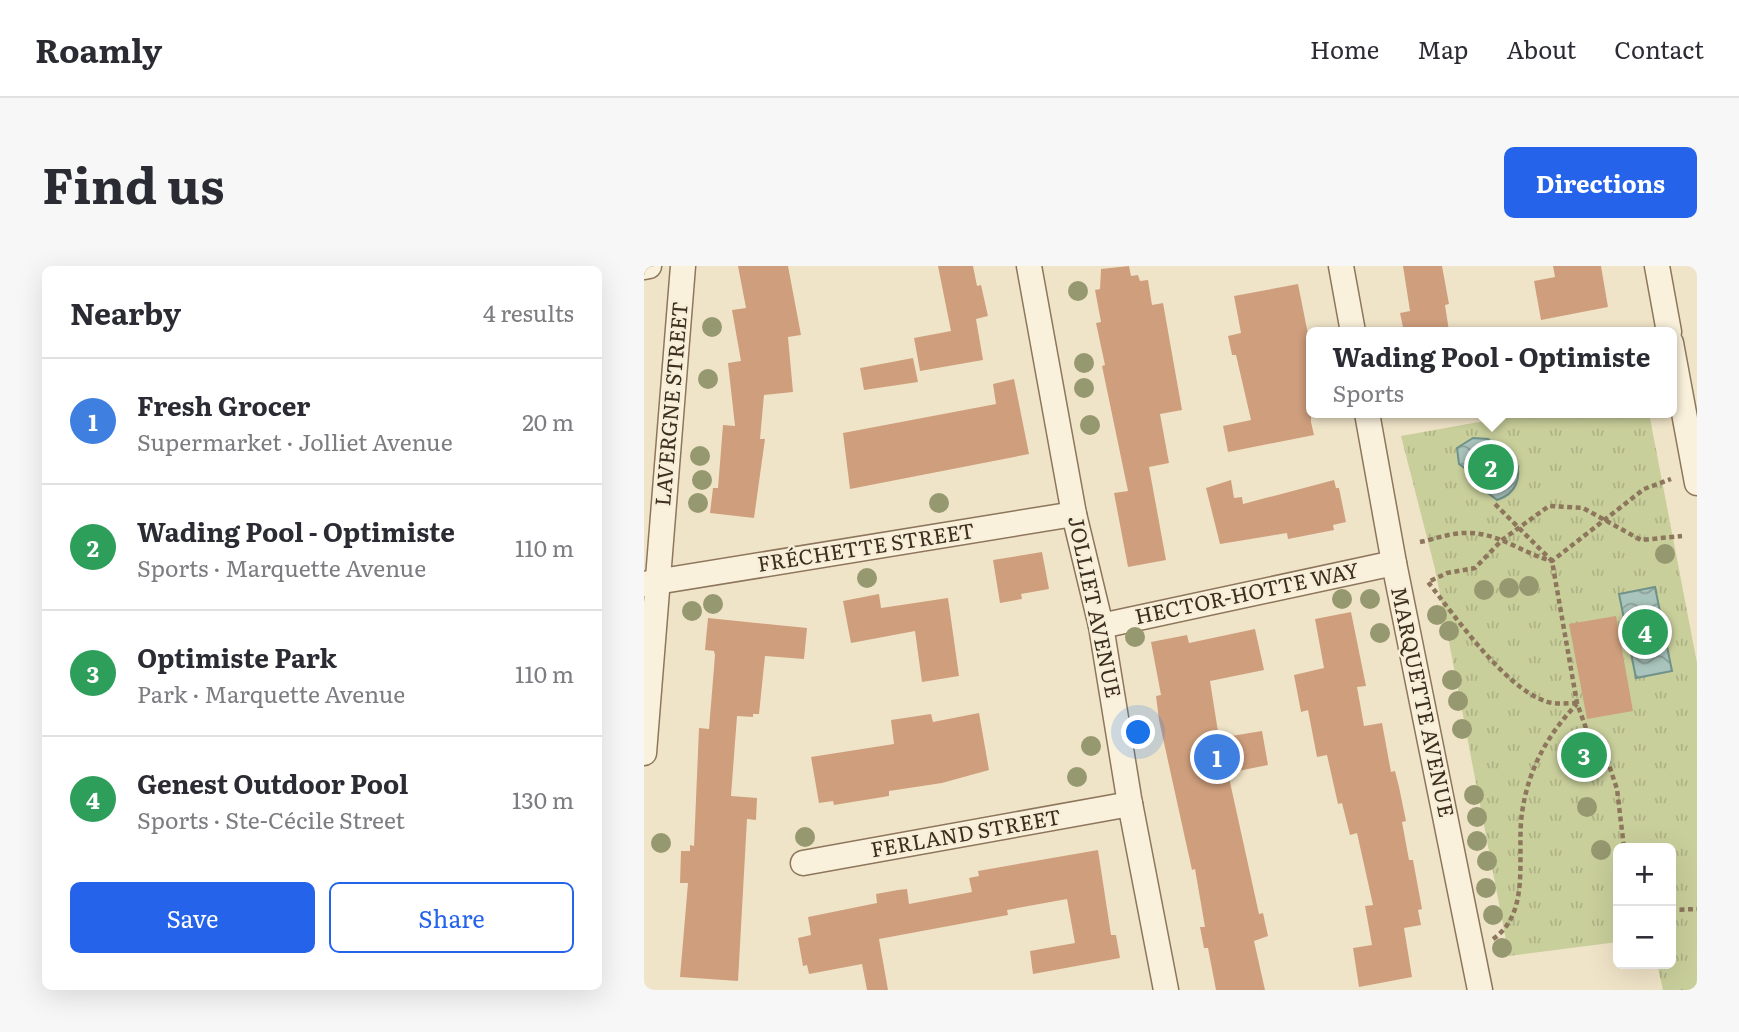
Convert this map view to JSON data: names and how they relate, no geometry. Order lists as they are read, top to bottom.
{
  "streets": {
    "street": [
      "LAVERGNE STREET",
      "FRÉCHETTE STREET",
      "HECTOR-HOTTE WAY",
      "JOLLIET AVENUE",
      "MARQUETTE AVENUE",
      "FERLAND STREET"
    ]
  },
  "crossings": [
    ["LAVERGNE STREET", "FRÉCHETTE STREET"],
    ["FRÉCHETTE STREET", "JOLLIET AVENUE"],
    ["HECTOR-HOTTE WAY", "JOLLIET AVENUE"],
    ["HECTOR-HOTTE WAY", "MARQUETTE AVENUE"],
    ["JOLLIET AVENUE", "FERLAND STREET"]
  ],
  "page": {
    "header": "Roamly",
    "nav": [
      "Home",
      "Map",
      "About",
      "Contact"
    ],
    "title": "Find us",
    "buttons": [
      "Directions",
      ["Save", "Share"]
    ],
    "heading": ["Nearby", "4 results"],
    "popup": ["Wading Pool - Optimiste", "Sports"],
    "list": [
      {
        "mark": "1",
        "name": "Fresh Grocer",
        "note": "Supermarket · Jolliet Avenue",
        "value": "20 m"
      },
      {
        "mark": "2",
        "name": "Wading Pool - Optimiste",
        "note": "Sports · Marquette Avenue",
        "value": "110 m"
      },
      {
        "mark": "3",
        "name": "Optimiste Park",
        "note": "Park · Marquette Avenue",
        "value": "110 m"
      },
      {
        "mark": "4",
        "name": "Genest Outdoor Pool",
        "note": "Sports · Ste-Cécile Street",
        "value": "130 m"
      }
    ],
    "pins": [
      "2",
      "4",
      "3",
      "1"
    ],
    "map_buttons": ["+", "−"]
  }
}
